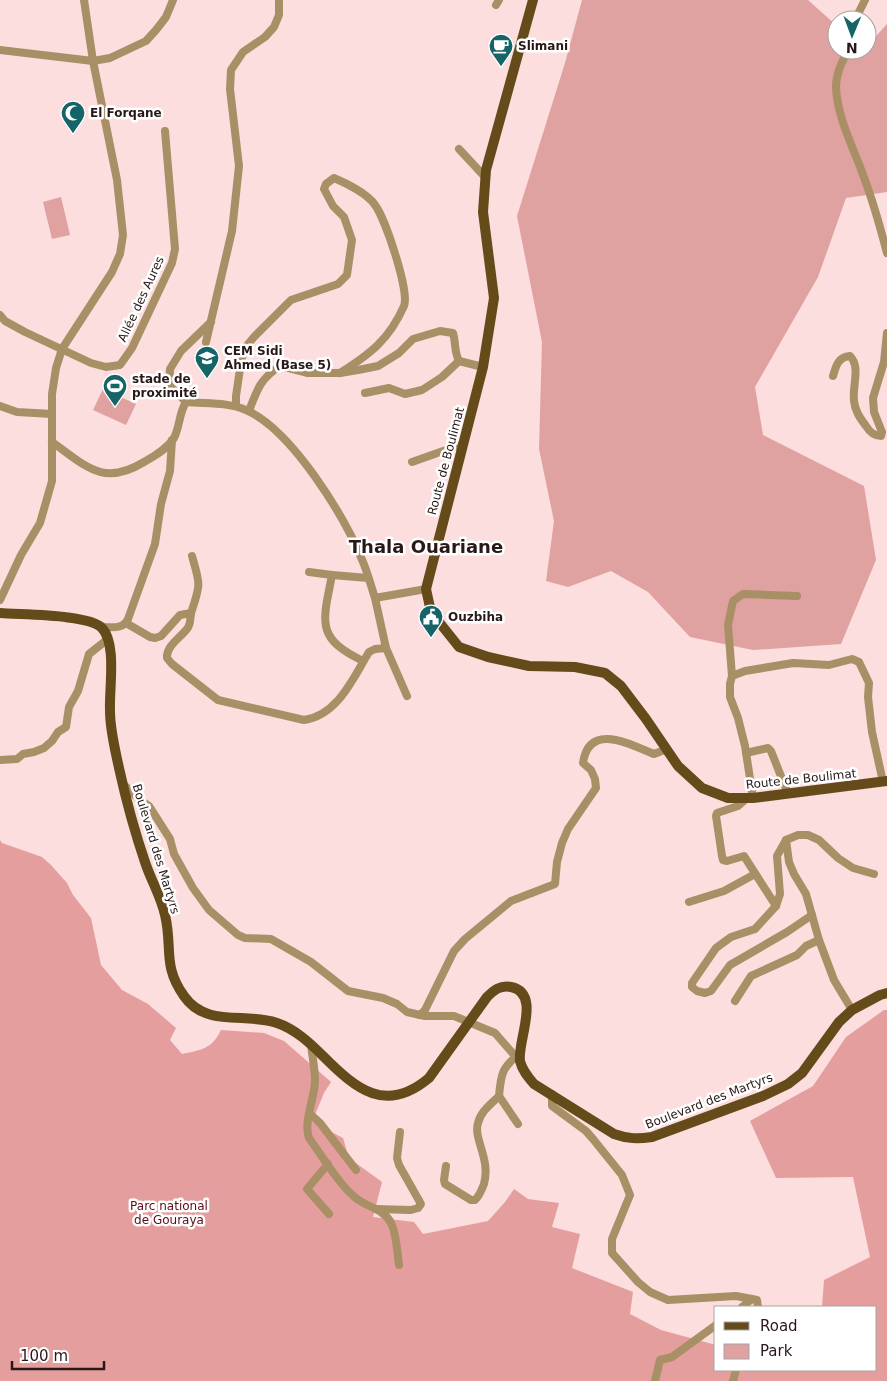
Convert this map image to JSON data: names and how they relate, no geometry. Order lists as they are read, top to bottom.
{
  "streets": {
    "main road": ["Route de Boulimat", "Boulevard des Martyrs"],
    "street": ["Allée des Aures"]
  },
  "districts": ["Thala Ouariane"],
  "parks": ["Parc national de Gouraya"],
  "places": {
    "cafe": ["Slimani"],
    "mosque": ["El Forqane"],
    "school or university": ["CEM Sidi Ahmed (Base 5)"],
    "sports": ["stade de proximité"],
    "public building": ["Ouzbiha"]
  },
  "legend": ["Road", "Park"],
  "scale_bar": "100 m",
  "north": "bottom"
}
